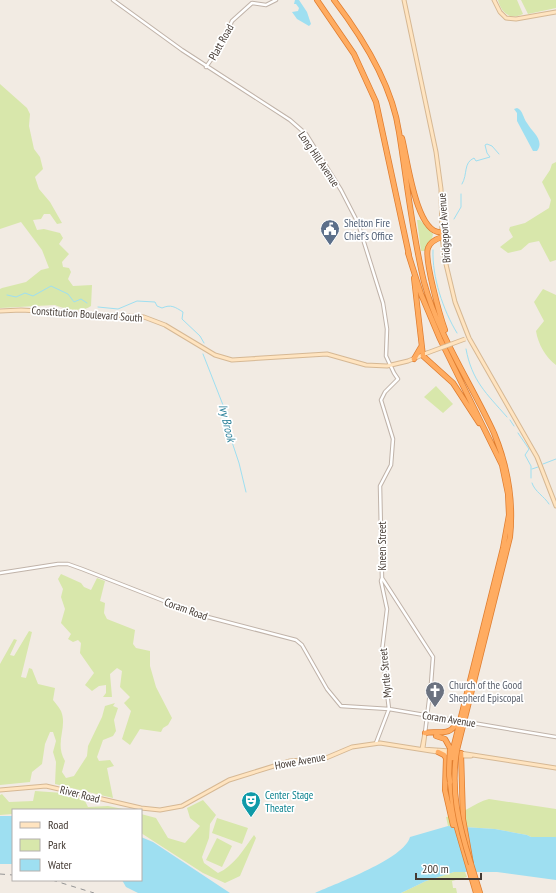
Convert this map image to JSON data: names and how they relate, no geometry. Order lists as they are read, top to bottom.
{
  "streets": {
    "main road": [
      "Bridgeport Avenue",
      "Constitution Boulevard South",
      "Kneen Street",
      "Howe Avenue",
      "River Road"
    ],
    "street": [
      "Platt Road",
      "Long Hill Avenue",
      "Coram Road",
      "Myrtle Street",
      "Coram Avenue"
    ]
  },
  "crossings": [
    ["Platt Road", "Long Hill Avenue"],
    ["Long Hill Avenue", "Constitution Boulevard South"],
    ["Long Hill Avenue", "Kneen Street"],
    ["Bridgeport Avenue", "Constitution Boulevard South"],
    ["Kneen Street", "Myrtle Street"],
    ["Kneen Street", "Coram Avenue"],
    ["Kneen Street", "Howe Avenue"],
    ["Coram Road", "Coram Avenue"],
    ["Myrtle Street", "Coram Avenue"],
    ["Myrtle Street", "Howe Avenue"],
    ["Howe Avenue", "River Road"]
  ],
  "water": ["Ivy Brook"],
  "places": {
    "public building": ["Shelton Fire Chief's Office"],
    "church": ["Church of the Good Shepherd Episcopal"],
    "theatre": ["Center Stage Theater"]
  },
  "legend": ["Road", "Park", "Water"],
  "scale_bar": "200 m"
}
